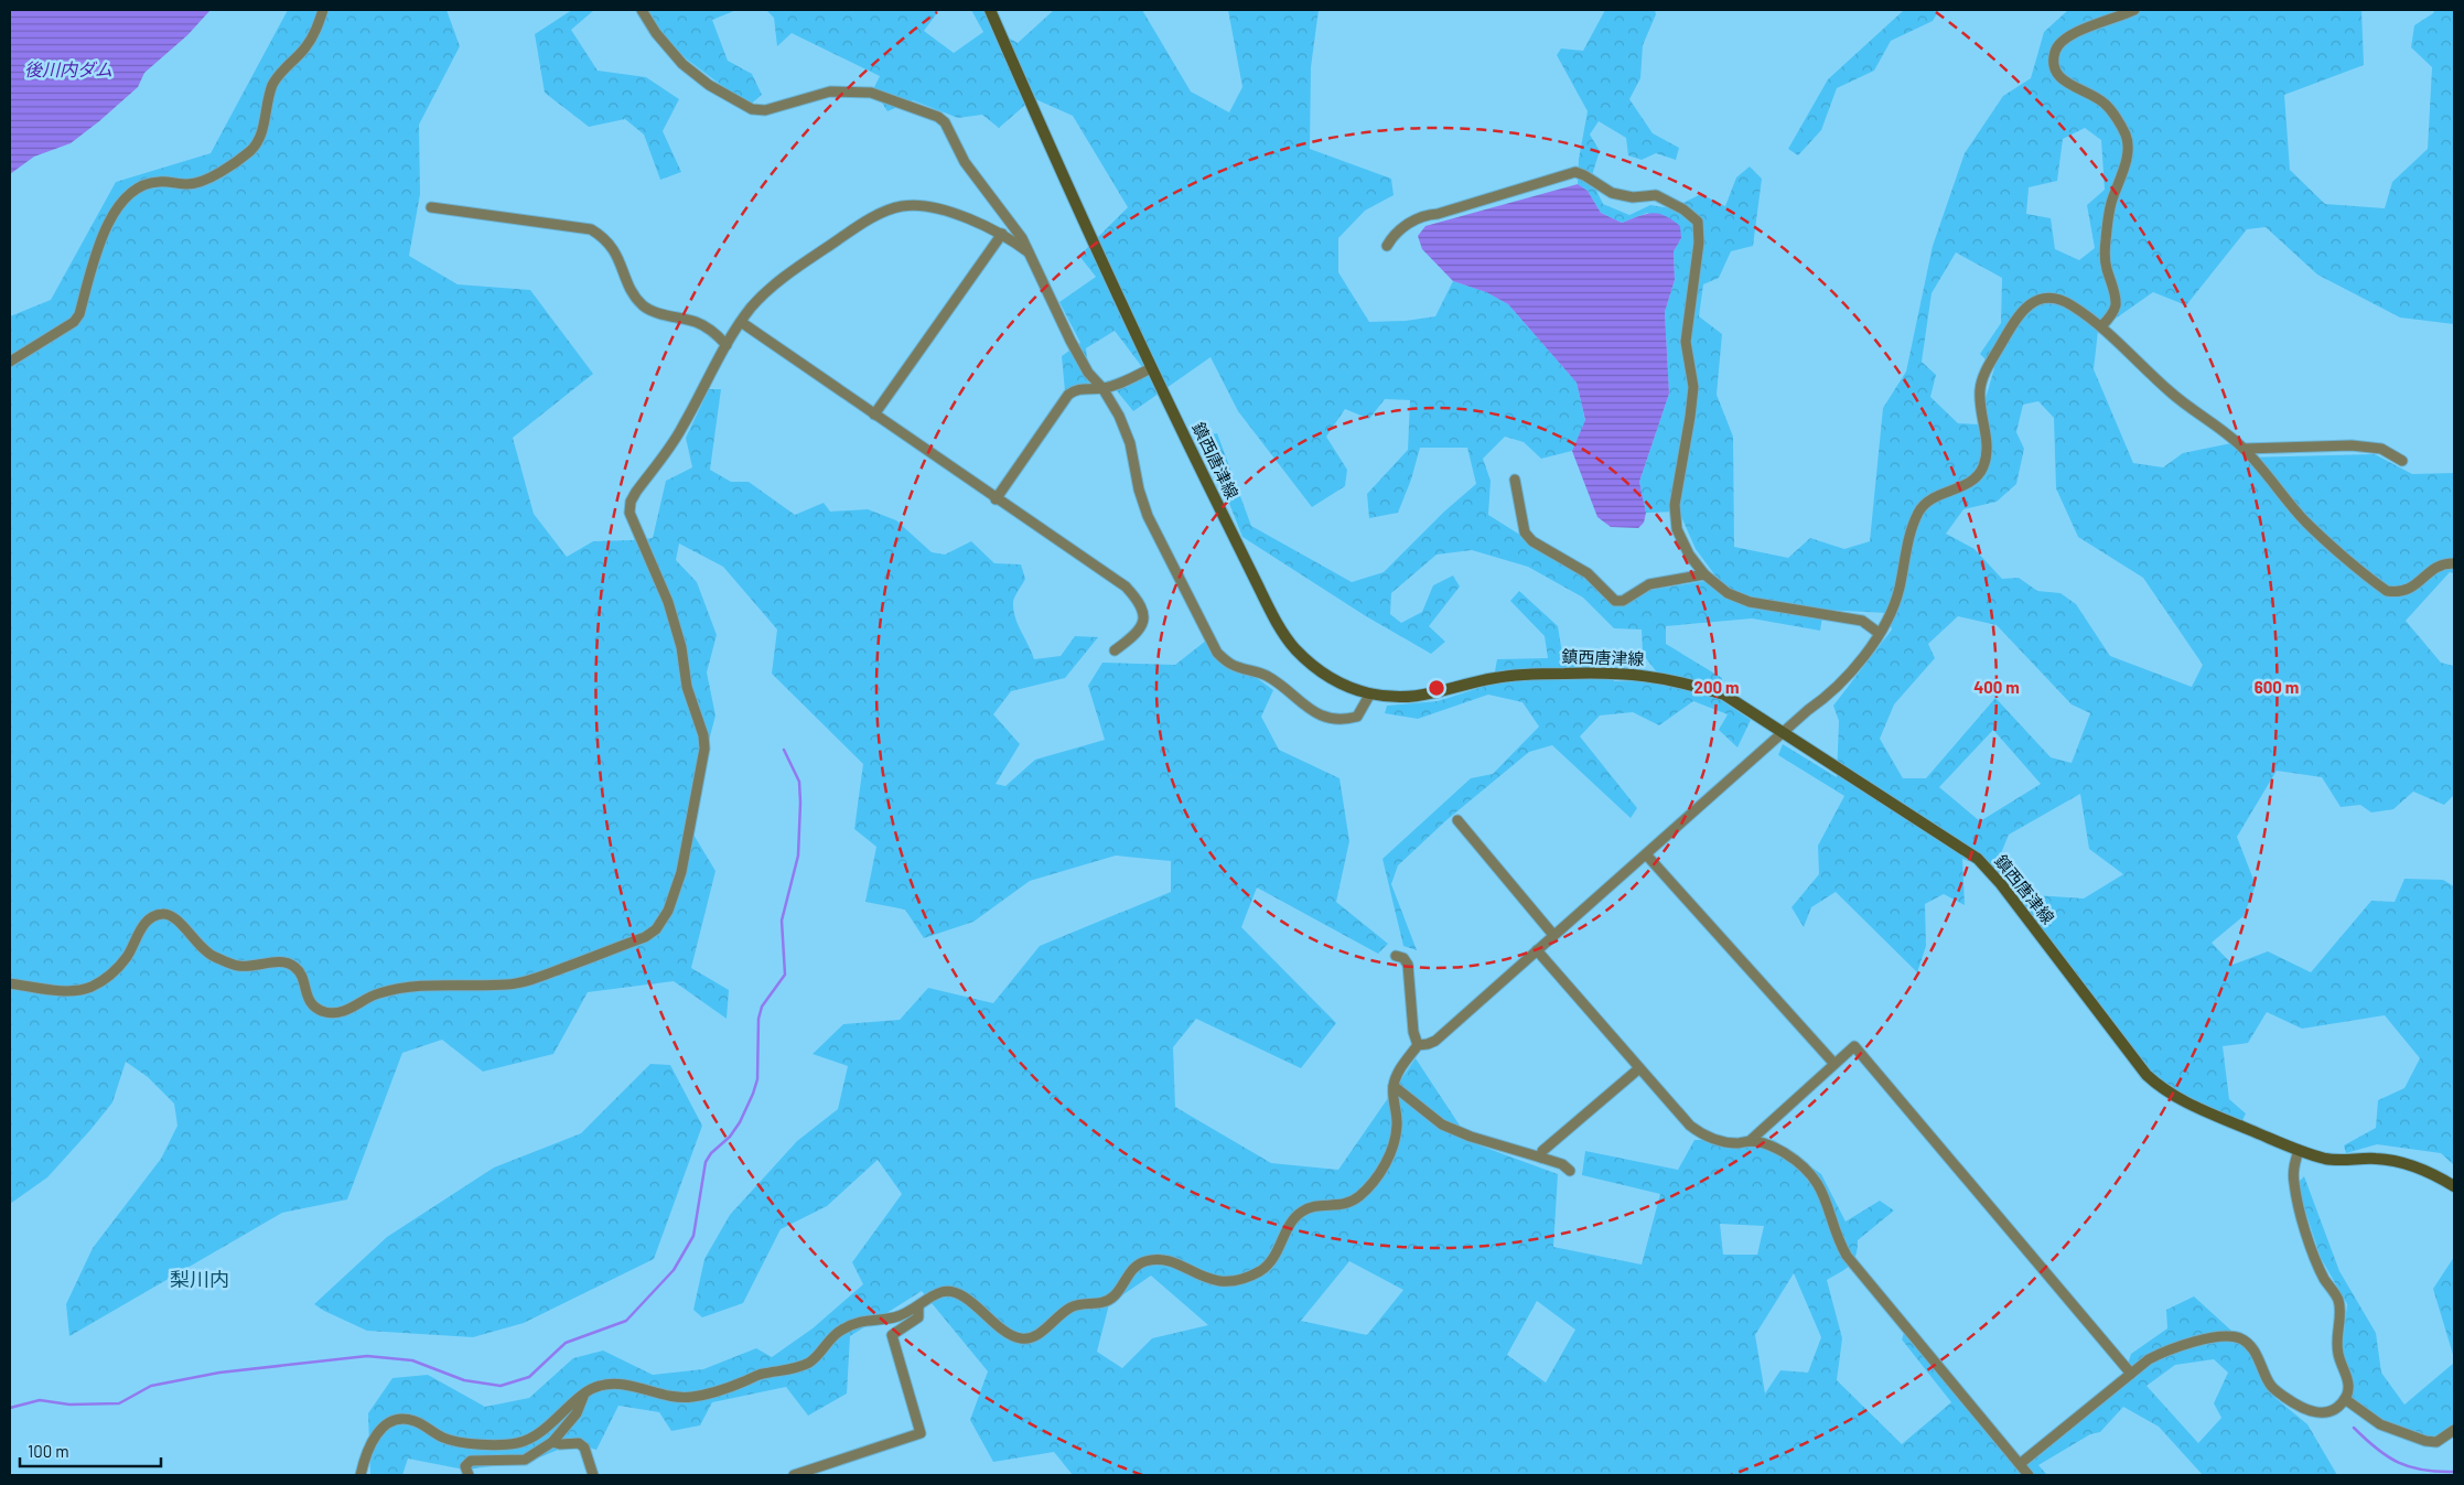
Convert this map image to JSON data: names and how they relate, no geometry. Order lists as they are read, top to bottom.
{
  "streets": {
    "main road": ["鎮西唐津線"]
  },
  "districts": ["梨川内"],
  "water": ["後川内ダム"],
  "scale_bar": "100 m",
  "rings": ["200 m", "400 m", "600 m"]
}
